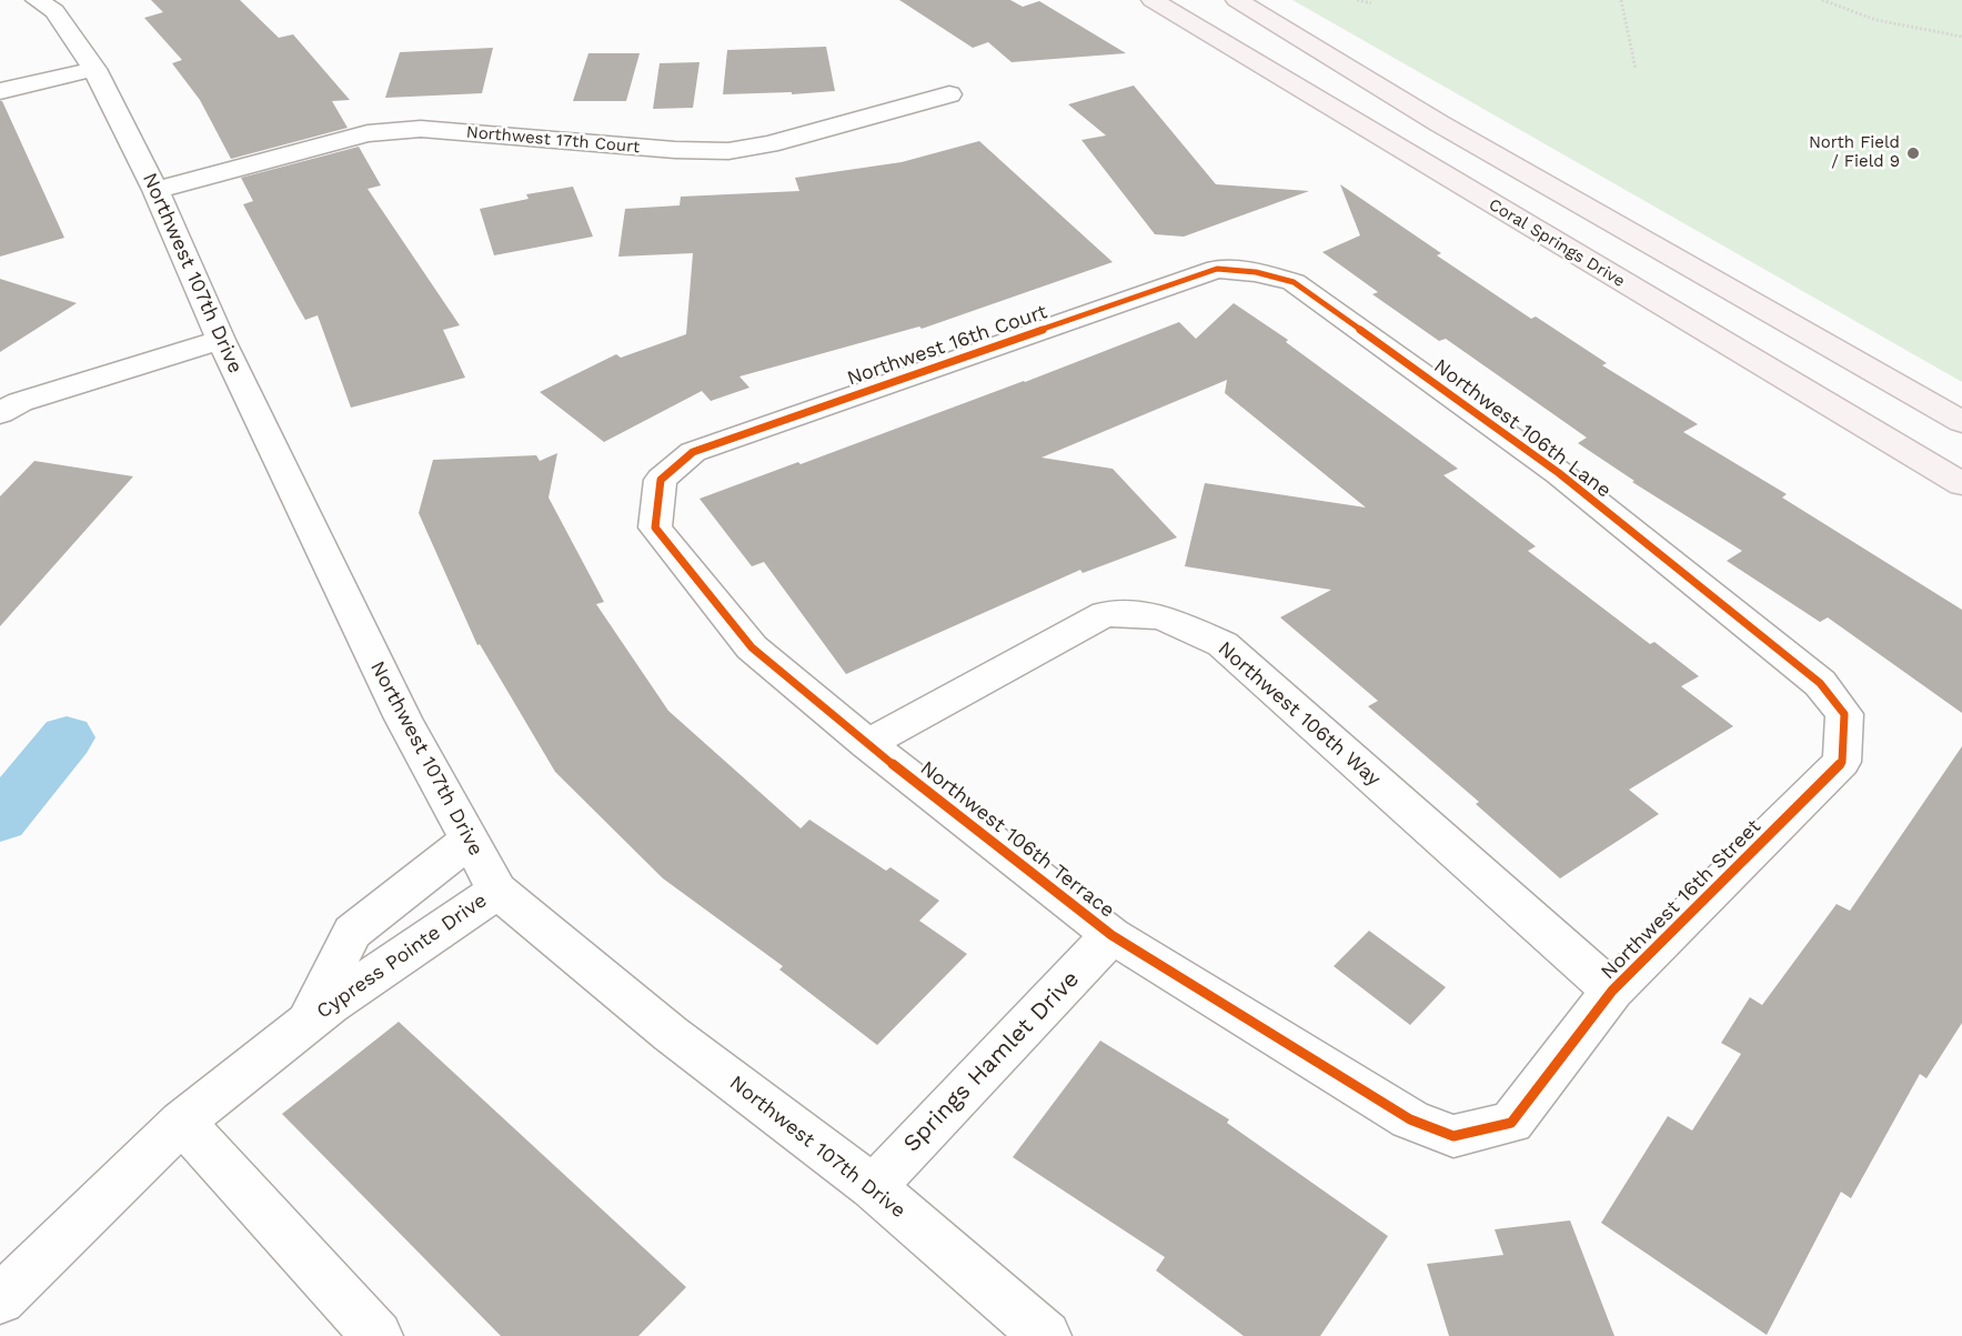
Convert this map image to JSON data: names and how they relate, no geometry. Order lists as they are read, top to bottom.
{
  "streets": {
    "main road": ["Coral Springs Drive"],
    "street": [
      "Northwest 17th Court",
      "Northwest 107th Drive",
      "Northwest 16th Court",
      "Northwest 106th Lane",
      "Northwest 106th Way",
      "Northwest 106th Terrace",
      "Northwest 16th Street",
      "Cypress Pointe Drive",
      "Springs Hamlet Drive"
    ]
  },
  "crossings": [
    ["Northwest 17th Court", "Northwest 107th Drive"],
    ["Northwest 107th Drive", "Cypress Pointe Drive"],
    ["Northwest 107th Drive", "Springs Hamlet Drive"],
    ["Northwest 16th Court", "Northwest 106th Lane"],
    ["Northwest 16th Court", "Northwest 106th Terrace"],
    ["Northwest 106th Lane", "Northwest 16th Street"],
    ["Northwest 106th Way", "Northwest 106th Terrace"],
    ["Northwest 106th Way", "Northwest 16th Street"],
    ["Northwest 106th Terrace", "Northwest 16th Street"],
    ["Northwest 106th Terrace", "Springs Hamlet Drive"]
  ],
  "places": ["North Field / Field 9"]
}
